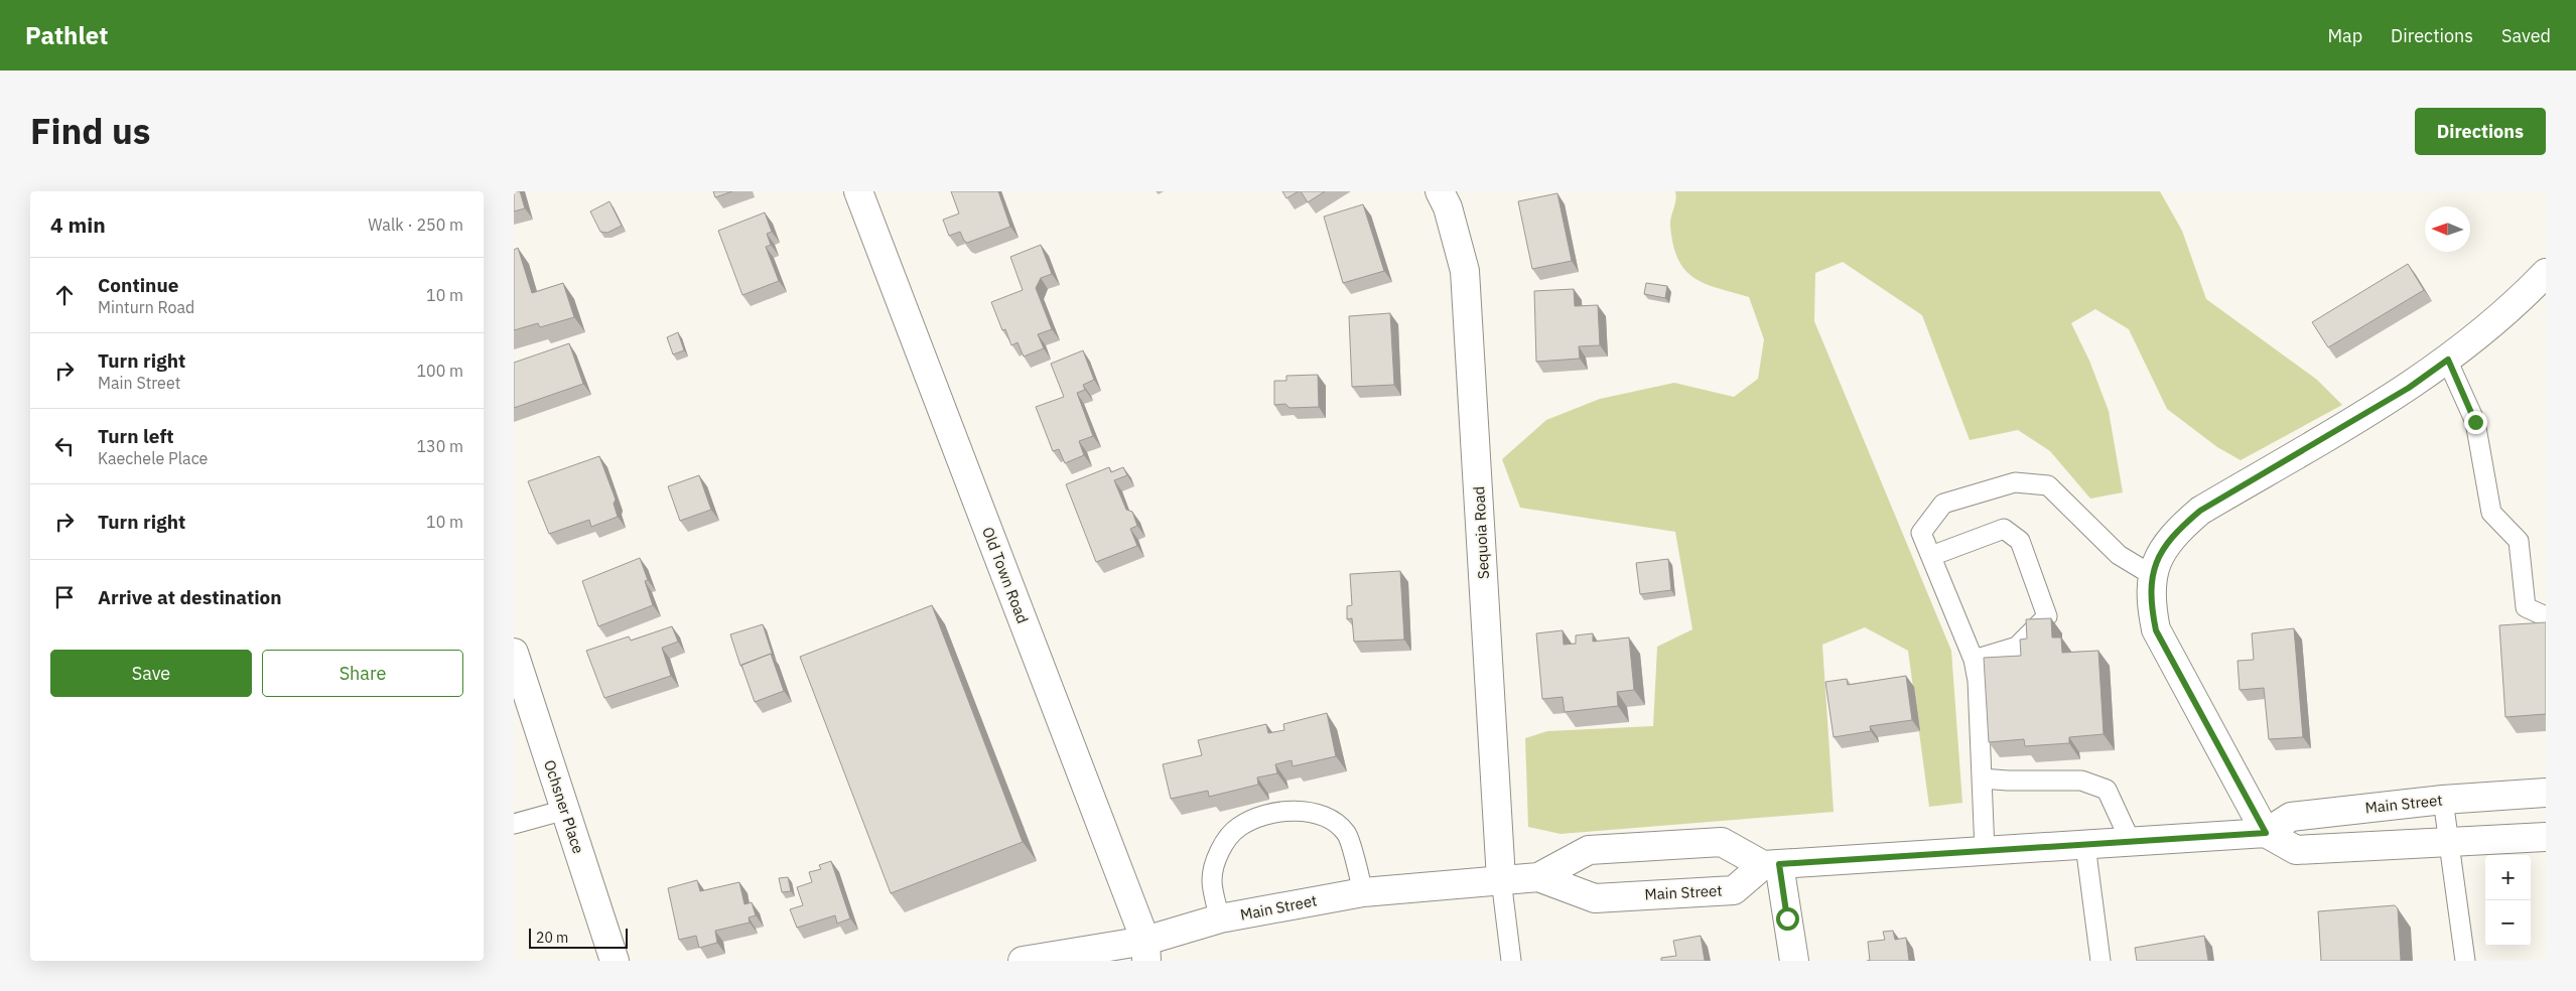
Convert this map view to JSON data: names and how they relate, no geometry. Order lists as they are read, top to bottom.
{
  "streets": {
    "main road": [
      "Sequoia Road",
      "Old Town Road",
      "Main Street",
      "Ochsner Place"
    ]
  },
  "crossings": [
    ["Sequoia Road", "Main Street"],
    ["Old Town Road", "Main Street"]
  ],
  "scale_bar": "20 m",
  "north": "left",
  "page": {
    "header": "Pathlet",
    "nav": ["Map", "Directions", "Saved"],
    "title": "Find us",
    "buttons": [
      "Directions",
      ["Save", "Share"]
    ],
    "heading": ["4 min", "Walk · 250 m"],
    "list": [
      ["Continue", "Minturn Road", "10 m"],
      ["Turn right", "Main Street", "100 m"],
      ["Turn left", "Kaechele Place", "130 m"],
      ["Turn right", "10 m"],
      "Arrive at destination"
    ],
    "map_buttons": ["+", "−"],
    "scale": "20 m"
  }
}
